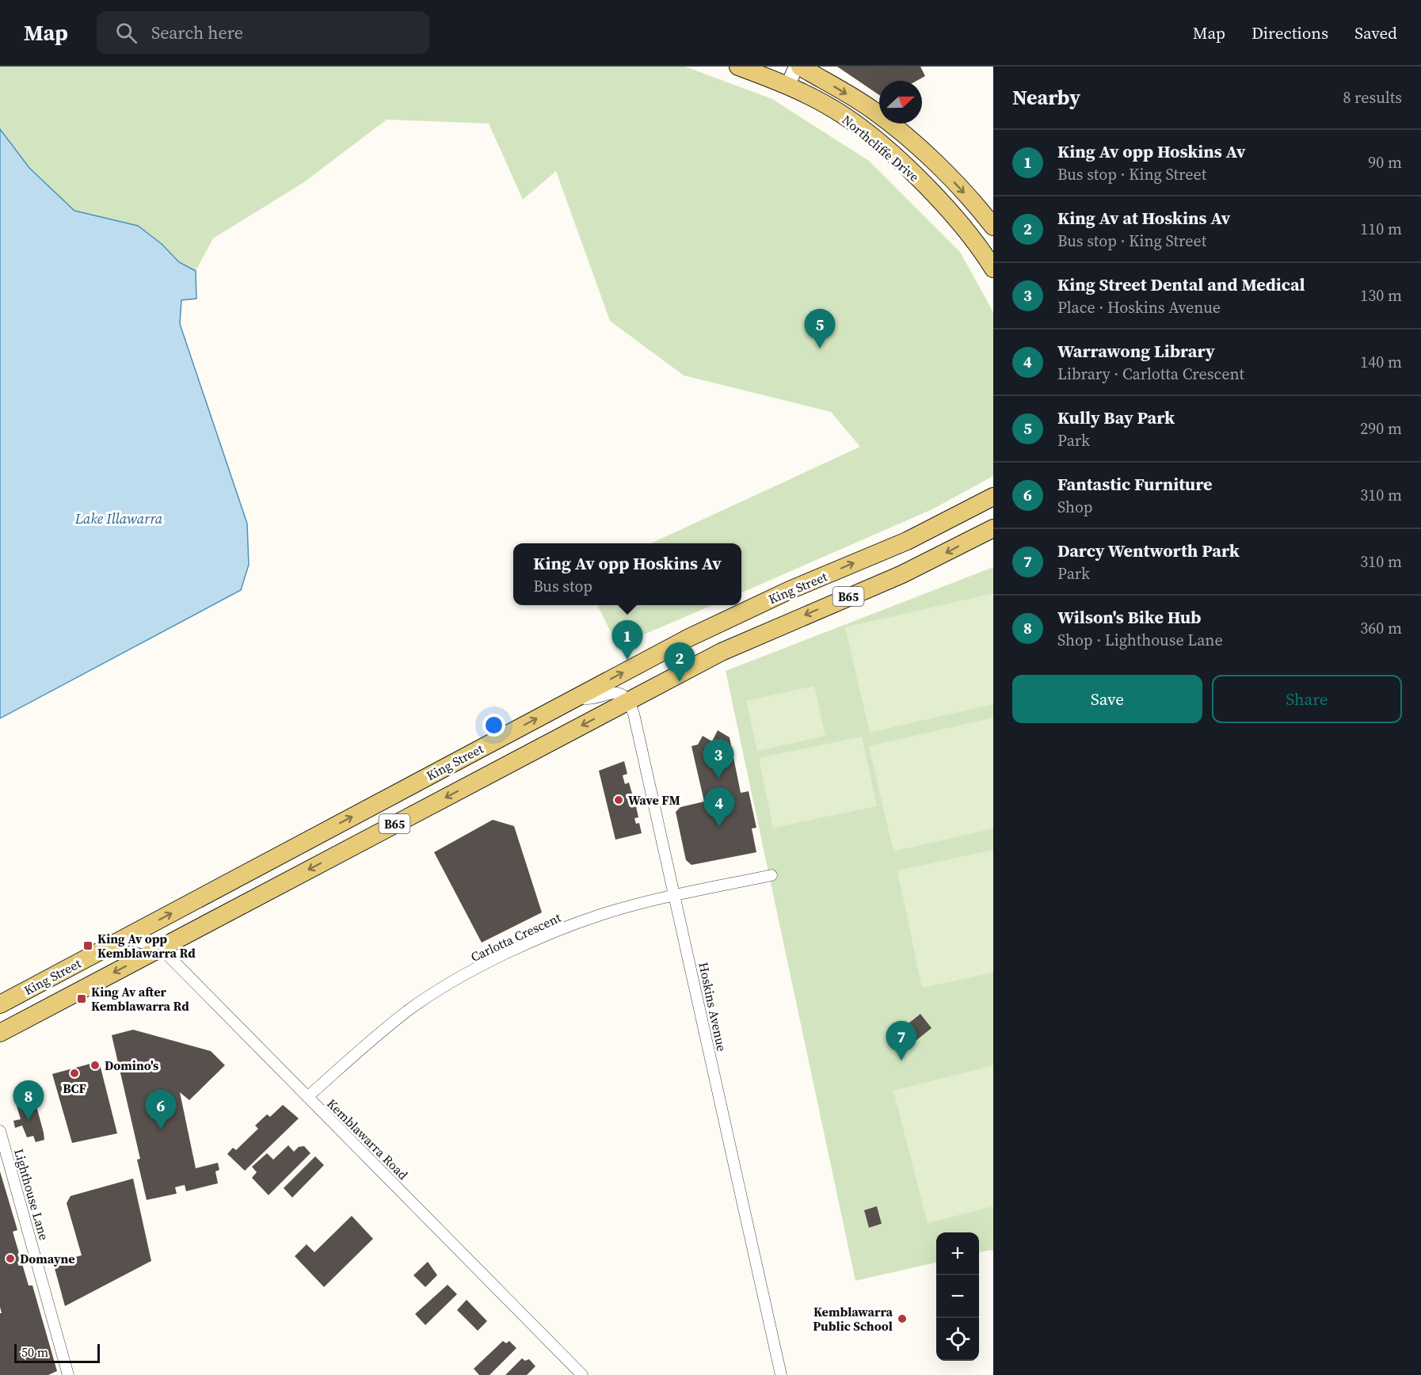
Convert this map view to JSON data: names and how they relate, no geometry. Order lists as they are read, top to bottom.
{
  "streets": {
    "main road": ["Northcliffe Drive", "King Street", "B65"],
    "street": [
      "Carlotta Crescent",
      "Hoskins Avenue",
      "Kemblawarra Road",
      "Lighthouse Lane"
    ]
  },
  "crossings": [
    ["King Street", "Hoskins Avenue"],
    ["King Street", "Kemblawarra Road"],
    ["Carlotta Crescent", "Hoskins Avenue"],
    ["Carlotta Crescent", "Kemblawarra Road"]
  ],
  "water": ["Lake Illawarra"],
  "places": {
    "other": [
      "Wave FM",
      "Domino's",
      "BCF",
      "Domayne",
      "Kemblawarra Public School"
    ],
    "transit": ["King Av opp Kemblawarra Rd", "King Av after Kemblawarra Rd"]
  },
  "scale_bar": "50 m",
  "north": "right",
  "page": {
    "header": "Map",
    "search": "Search here",
    "nav": ["Map", "Directions", "Saved"],
    "heading": ["Nearby", "8 results"],
    "list": [
      {
        "mark": "1",
        "name": "King Av opp Hoskins Av",
        "note": "Bus stop · King Street",
        "value": "90 m"
      },
      {
        "mark": "2",
        "name": "King Av at Hoskins Av",
        "note": "Bus stop · King Street",
        "value": "110 m"
      },
      {
        "mark": "3",
        "name": "King Street Dental and Medical",
        "note": "Place · Hoskins Avenue",
        "value": "130 m"
      },
      {
        "mark": "4",
        "name": "Warrawong Library",
        "note": "Library · Carlotta Crescent",
        "value": "140 m"
      },
      {
        "mark": "5",
        "name": "Kully Bay Park",
        "note": "Park",
        "value": "290 m"
      },
      {
        "mark": "6",
        "name": "Fantastic Furniture",
        "note": "Shop",
        "value": "310 m"
      },
      {
        "mark": "7",
        "name": "Darcy Wentworth Park",
        "note": "Park",
        "value": "310 m"
      },
      {
        "mark": "8",
        "name": "Wilson's Bike Hub",
        "note": "Shop · Lighthouse Lane",
        "value": "360 m"
      }
    ],
    "pins": [
      "5",
      "1",
      "2",
      "3",
      "4",
      "7",
      "8",
      "6"
    ],
    "popup": ["King Av opp Hoskins Av", "Bus stop"],
    "buttons": ["Save", "Share"],
    "map_buttons": ["+", "−"],
    "scale": "50 m"
  }
}
